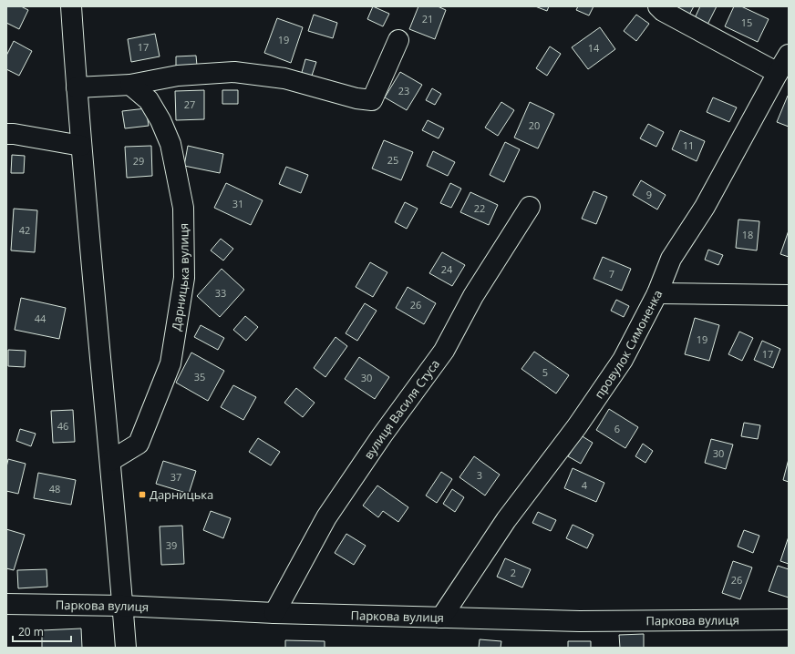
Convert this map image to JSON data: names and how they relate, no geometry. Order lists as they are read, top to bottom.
{
  "streets": {
    "street": [
      "Дарницька вулиця",
      "провулок Симоненка",
      "вулиця Василя Стуса",
      "Паркова вулиця"
    ]
  },
  "crossings": [
    ["провулок Симоненка", "Паркова вулиця"],
    ["вулиця Василя Стуса", "Паркова вулиця"]
  ],
  "places": {
    "transit": ["Дарницька"]
  },
  "house_numbers": [
    "21",
    "15",
    "19",
    "17",
    "14",
    "23",
    "27",
    "20",
    "11",
    "25",
    "29",
    "9",
    "31",
    "22",
    "42",
    "18",
    "24",
    "7",
    "33",
    "26",
    "44",
    "19",
    "17",
    "5",
    "35",
    "30",
    "46",
    "6",
    "30",
    "3",
    "37",
    "4",
    "48",
    "39",
    "2",
    "26"
  ],
  "scale_bar": "20 m"
}
